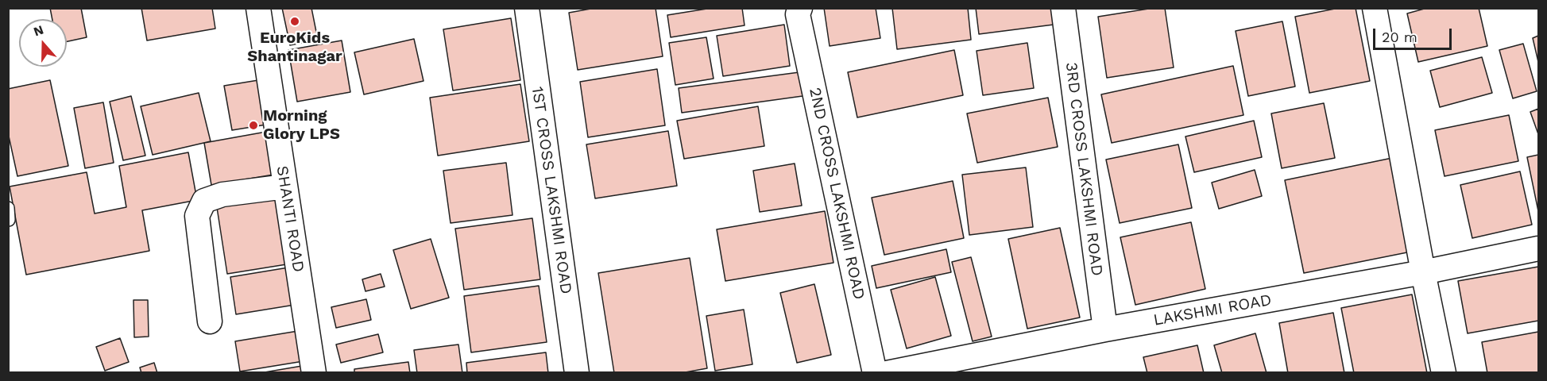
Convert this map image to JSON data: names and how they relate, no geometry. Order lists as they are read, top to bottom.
{
  "streets": {
    "street": [
      "3RD CROSS LAKSHMI ROAD",
      "1ST CROSS LAKSHMI ROAD",
      "2ND CROSS LAKSHMI ROAD",
      "SHANTI ROAD",
      "LAKSHMI ROAD"
    ]
  },
  "crossings": [
    ["3RD CROSS LAKSHMI ROAD", "LAKSHMI ROAD"]
  ],
  "places": ["EuroKids Shantinagar", "Morning Glory LPS"],
  "scale_bar": "20 m",
  "north": "top"
}
